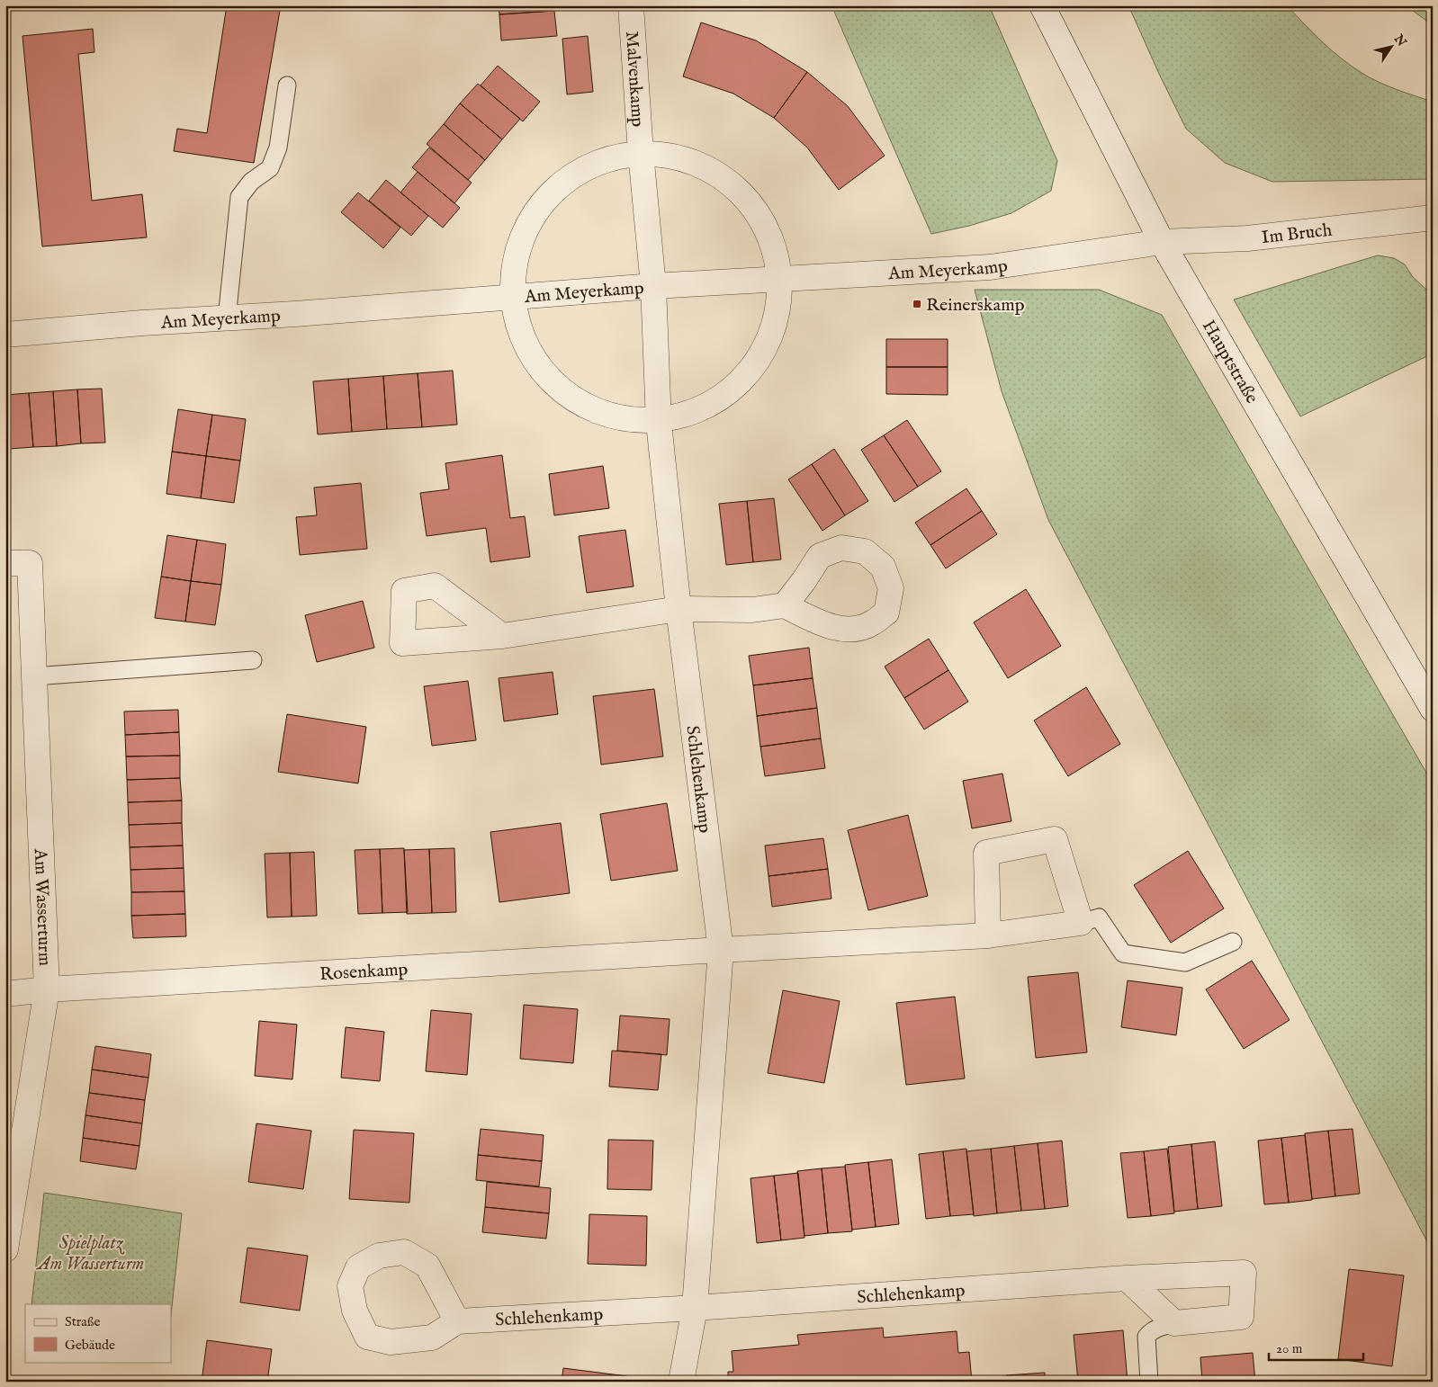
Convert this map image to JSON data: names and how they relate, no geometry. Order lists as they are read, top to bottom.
{
  "streets": {
    "street": [
      "Malvenkamp",
      "Im Bruch",
      "Am Meyerkamp",
      "Hauptstraße",
      "Schlehenkamp",
      "Am Wasserturm",
      "Rosenkamp"
    ]
  },
  "crossings": [
    ["Malvenkamp", "Am Meyerkamp"],
    ["Malvenkamp", "Schlehenkamp"],
    ["Im Bruch", "Am Meyerkamp"],
    ["Im Bruch", "Hauptstraße"],
    ["Am Meyerkamp", "Hauptstraße"],
    ["Am Meyerkamp", "Schlehenkamp"],
    ["Schlehenkamp", "Rosenkamp"],
    ["Am Wasserturm", "Rosenkamp"]
  ],
  "parks": ["Spielplatz Am Wasserturm"],
  "places": {
    "transit": ["Reinerskamp"]
  },
  "legend": ["Straße", "Gebäude"],
  "scale_bar": "20 m",
  "north": "top right"
}
